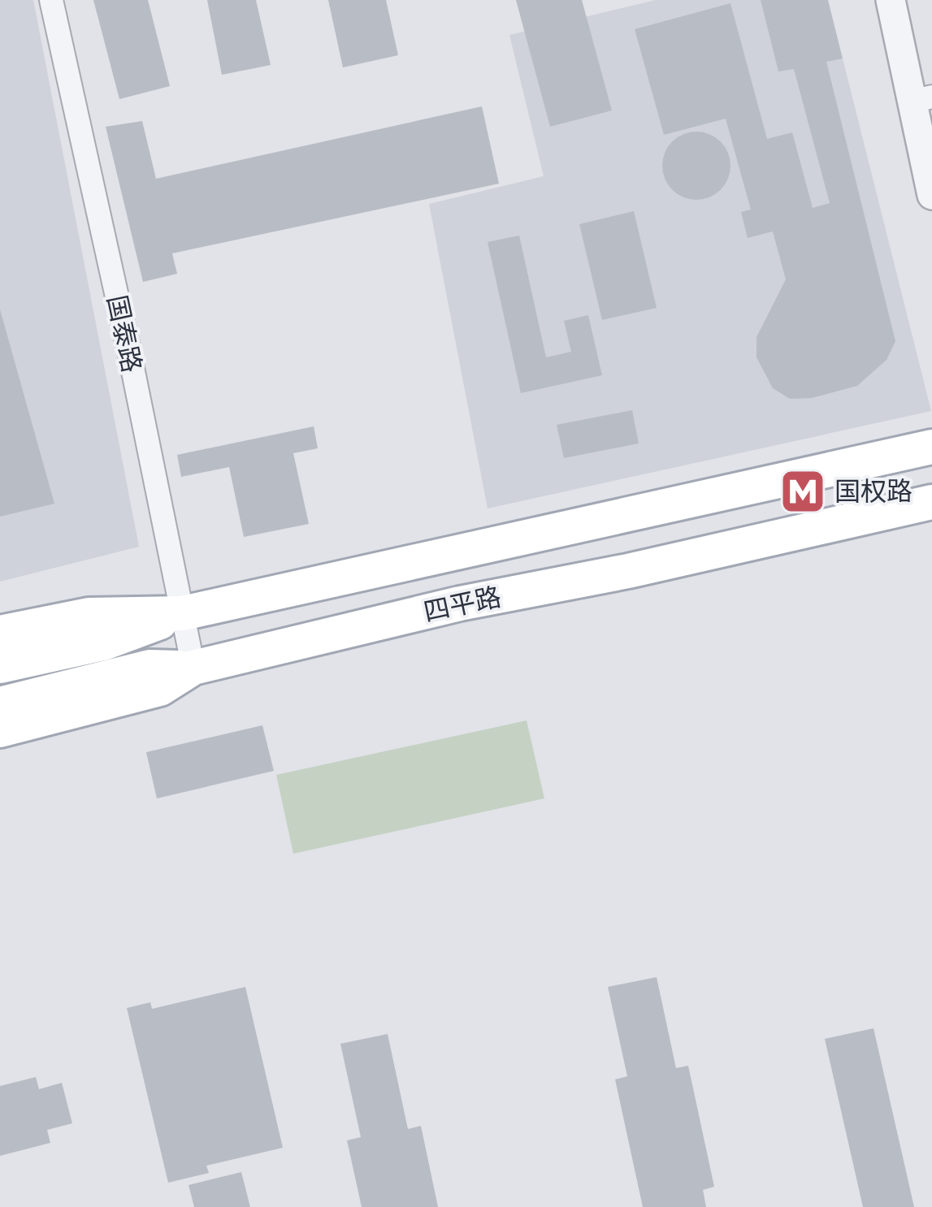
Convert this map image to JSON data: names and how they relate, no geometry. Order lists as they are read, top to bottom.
{
  "streets": {
    "main road": ["四平路"],
    "street": ["国泰路"]
  },
  "crossings": [
    ["国泰路", "四平路"]
  ],
  "places": {
    "metro station": ["国权路"]
  }
}
